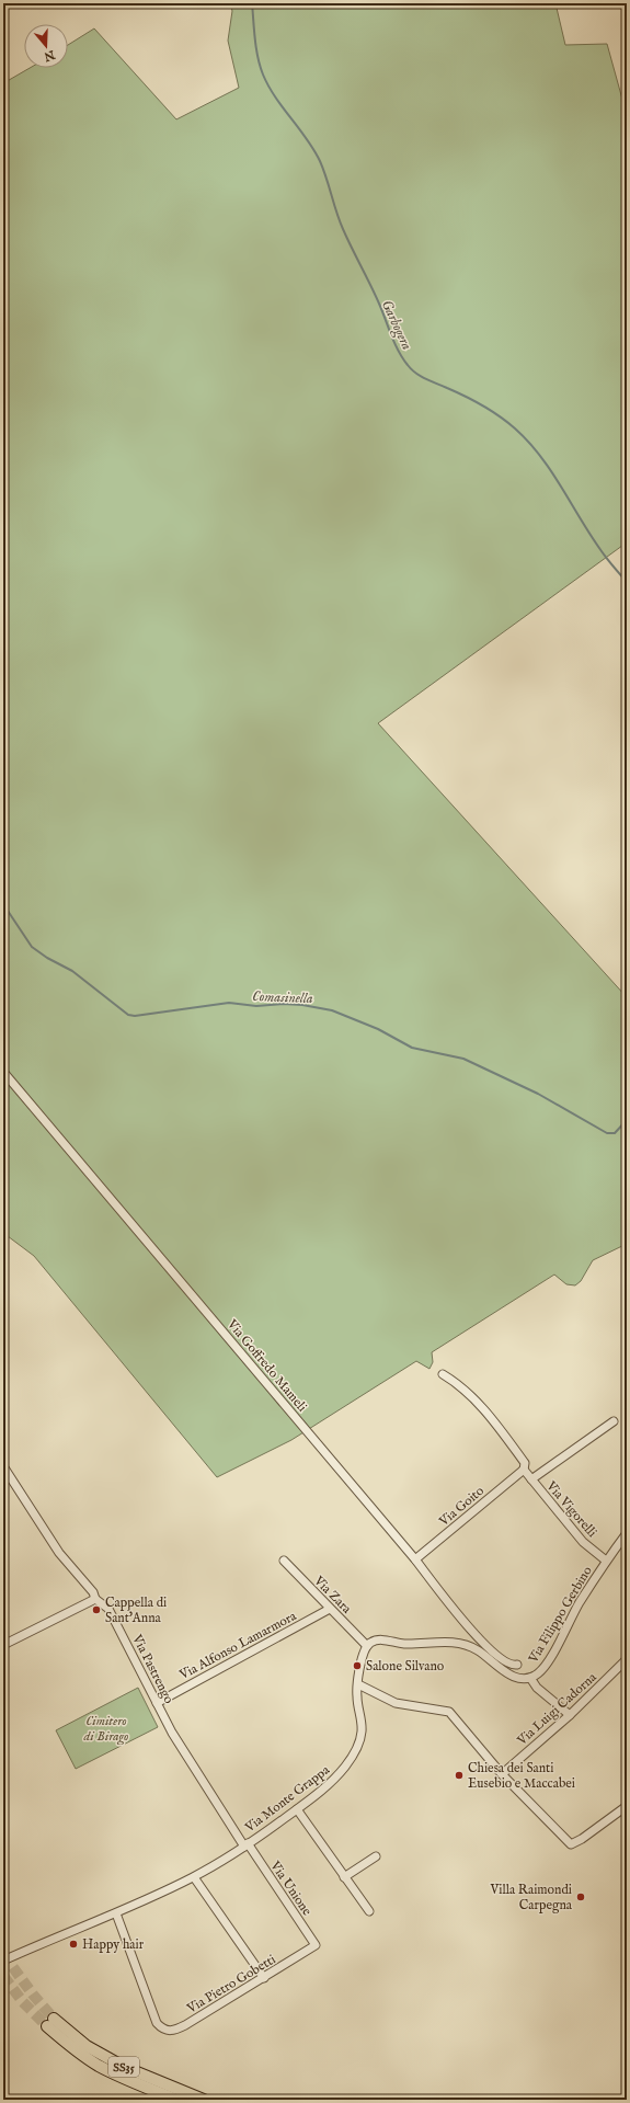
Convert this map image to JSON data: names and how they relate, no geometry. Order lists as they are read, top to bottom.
{
  "streets": {
    "highway": ["SS35"],
    "street": [
      "Via Goffredo Mameli",
      "Via Goito",
      "Via Vigorelli",
      "Via Zara",
      "Via Filippo Gerbino",
      "Via Alfonso Lamarmora",
      "Via Pastrengo",
      "Via Luigi Cadorna",
      "Via Monte Grappa",
      "Via Unione",
      "Via Pietro Gobetti"
    ]
  },
  "crossings": [
    ["Via Goffredo Mameli", "Via Goito"],
    ["Via Goito", "Via Vigorelli"],
    ["Via Vigorelli", "Via Filippo Gerbino"],
    ["Via Zara", "Via Filippo Gerbino"],
    ["Via Zara", "Via Alfonso Lamarmora"],
    ["Via Alfonso Lamarmora", "Via Pastrengo"],
    ["Via Pastrengo", "Via Monte Grappa"],
    ["Via Pastrengo", "Via Unione"],
    ["Via Monte Grappa", "Via Unione"],
    ["Via Monte Grappa", "Via Pietro Gobetti"],
    ["Via Unione", "Via Pietro Gobetti"]
  ],
  "water": ["Garbogera", "Comasinella"],
  "parks": ["Cimitero di Birago"],
  "places": [
    "Cappella di Sant'Anna",
    "Salone Silvano",
    "Chiesa dei Santi Eusebio e Maccabei",
    "Villa Raimondi Carpegna",
    "Happy hair"
  ],
  "north": "bottom"
}
